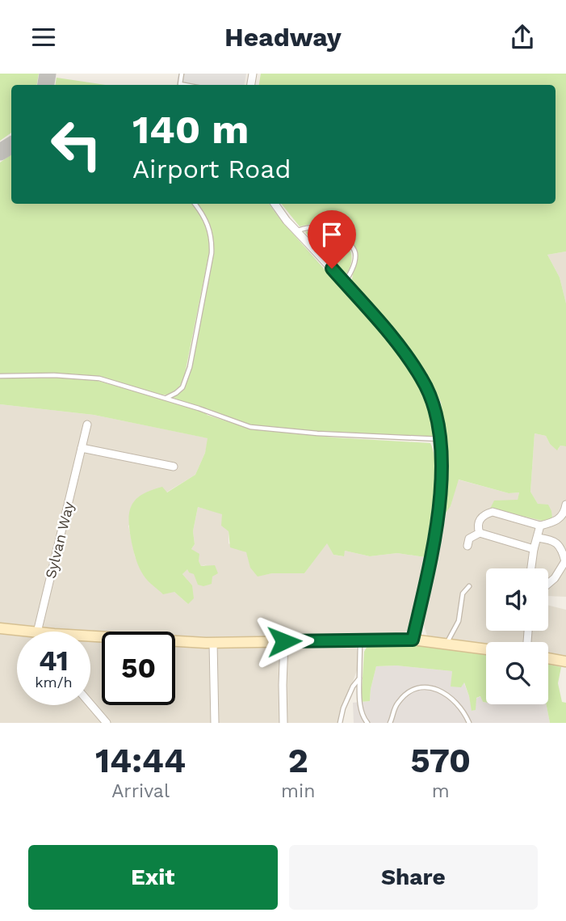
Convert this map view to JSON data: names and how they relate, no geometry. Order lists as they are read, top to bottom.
{
  "streets": {
    "street": ["Sylvan Way"]
  },
  "page": {
    "header": "Headway",
    "turn": ["140 m", "Airport Road"],
    "speed": "41 km/h",
    "limit": "50",
    "eta": [
      "14:44",
      "Arrival",
      "2",
      "min",
      "570",
      "m"
    ],
    "buttons": ["Exit", "Share"]
  }
}
